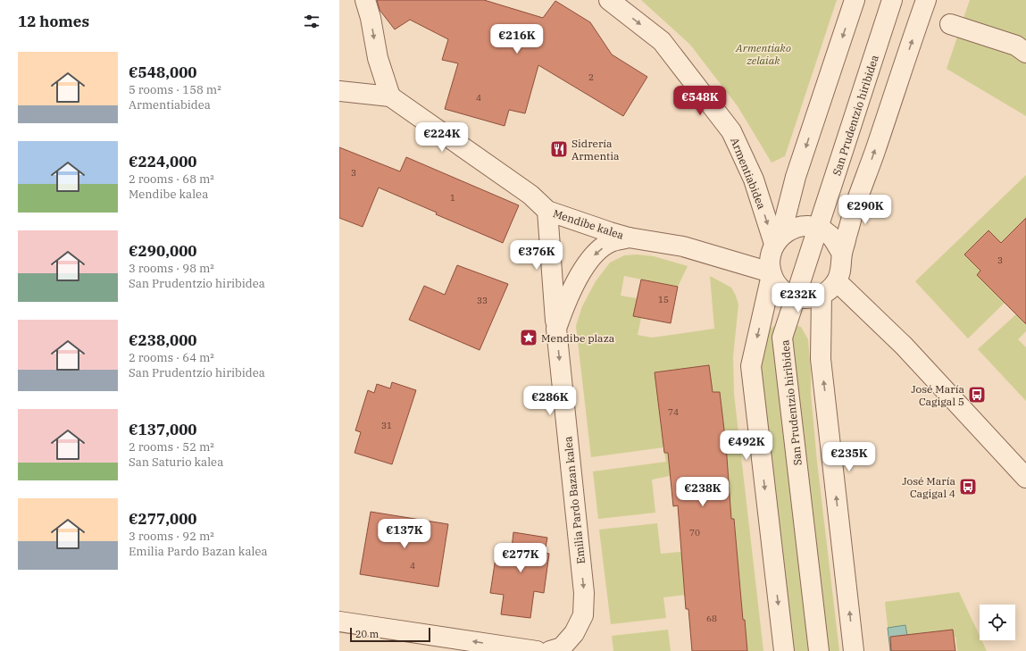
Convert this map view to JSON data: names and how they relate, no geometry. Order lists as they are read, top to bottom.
{
  "streets": {
    "street": [
      "San Prudentzio hiribidea",
      "Armentiabidea",
      "Mendibe kalea",
      "Emilia Pardo Bazan kalea"
    ]
  },
  "crossings": [
    ["Mendibe kalea", "Emilia Pardo Bazan kalea"]
  ],
  "one_way": ["Armentiabidea", "Emilia Pardo Bazan kalea"],
  "parks": ["Armentiako zelaiak"],
  "places": {
    "restaurant": ["Sidrería Armentia"],
    "place": ["Mendibe plaza"],
    "bus stop": ["José María Cagigal 5", "José María Cagigal 4"]
  },
  "house_numbers": [
    "2",
    "4",
    "3",
    "1",
    "3",
    "15",
    "33",
    "74",
    "31",
    "70",
    "4",
    "68"
  ],
  "scale_bar": "20 m",
  "page": {
    "heading": "12 homes",
    "price": [
      "€216K",
      "€548K",
      "€224K",
      "€290K",
      "€376K",
      "€232K",
      "€286K",
      "€492K",
      "€235K",
      "€238K",
      "€137K",
      "€277K"
    ],
    "list": [
      {
        "name": "€548,000",
        "note": "5 rooms · 158 m² · Armentiabidea"
      },
      {
        "name": "€224,000",
        "note": "2 rooms · 68 m² · Mendibe kalea"
      },
      {
        "name": "€290,000",
        "note": "3 rooms · 98 m² · San Prudentzio hiribidea"
      },
      {
        "name": "€238,000",
        "note": "2 rooms · 64 m² · San Prudentzio hiribidea"
      },
      {
        "name": "€137,000",
        "note": "2 rooms · 52 m² · San Saturio kalea"
      },
      {
        "name": "€277,000",
        "note": "3 rooms · 92 m² · Emilia Pardo Bazan kalea"
      }
    ],
    "scale": "20 m"
  }
}
